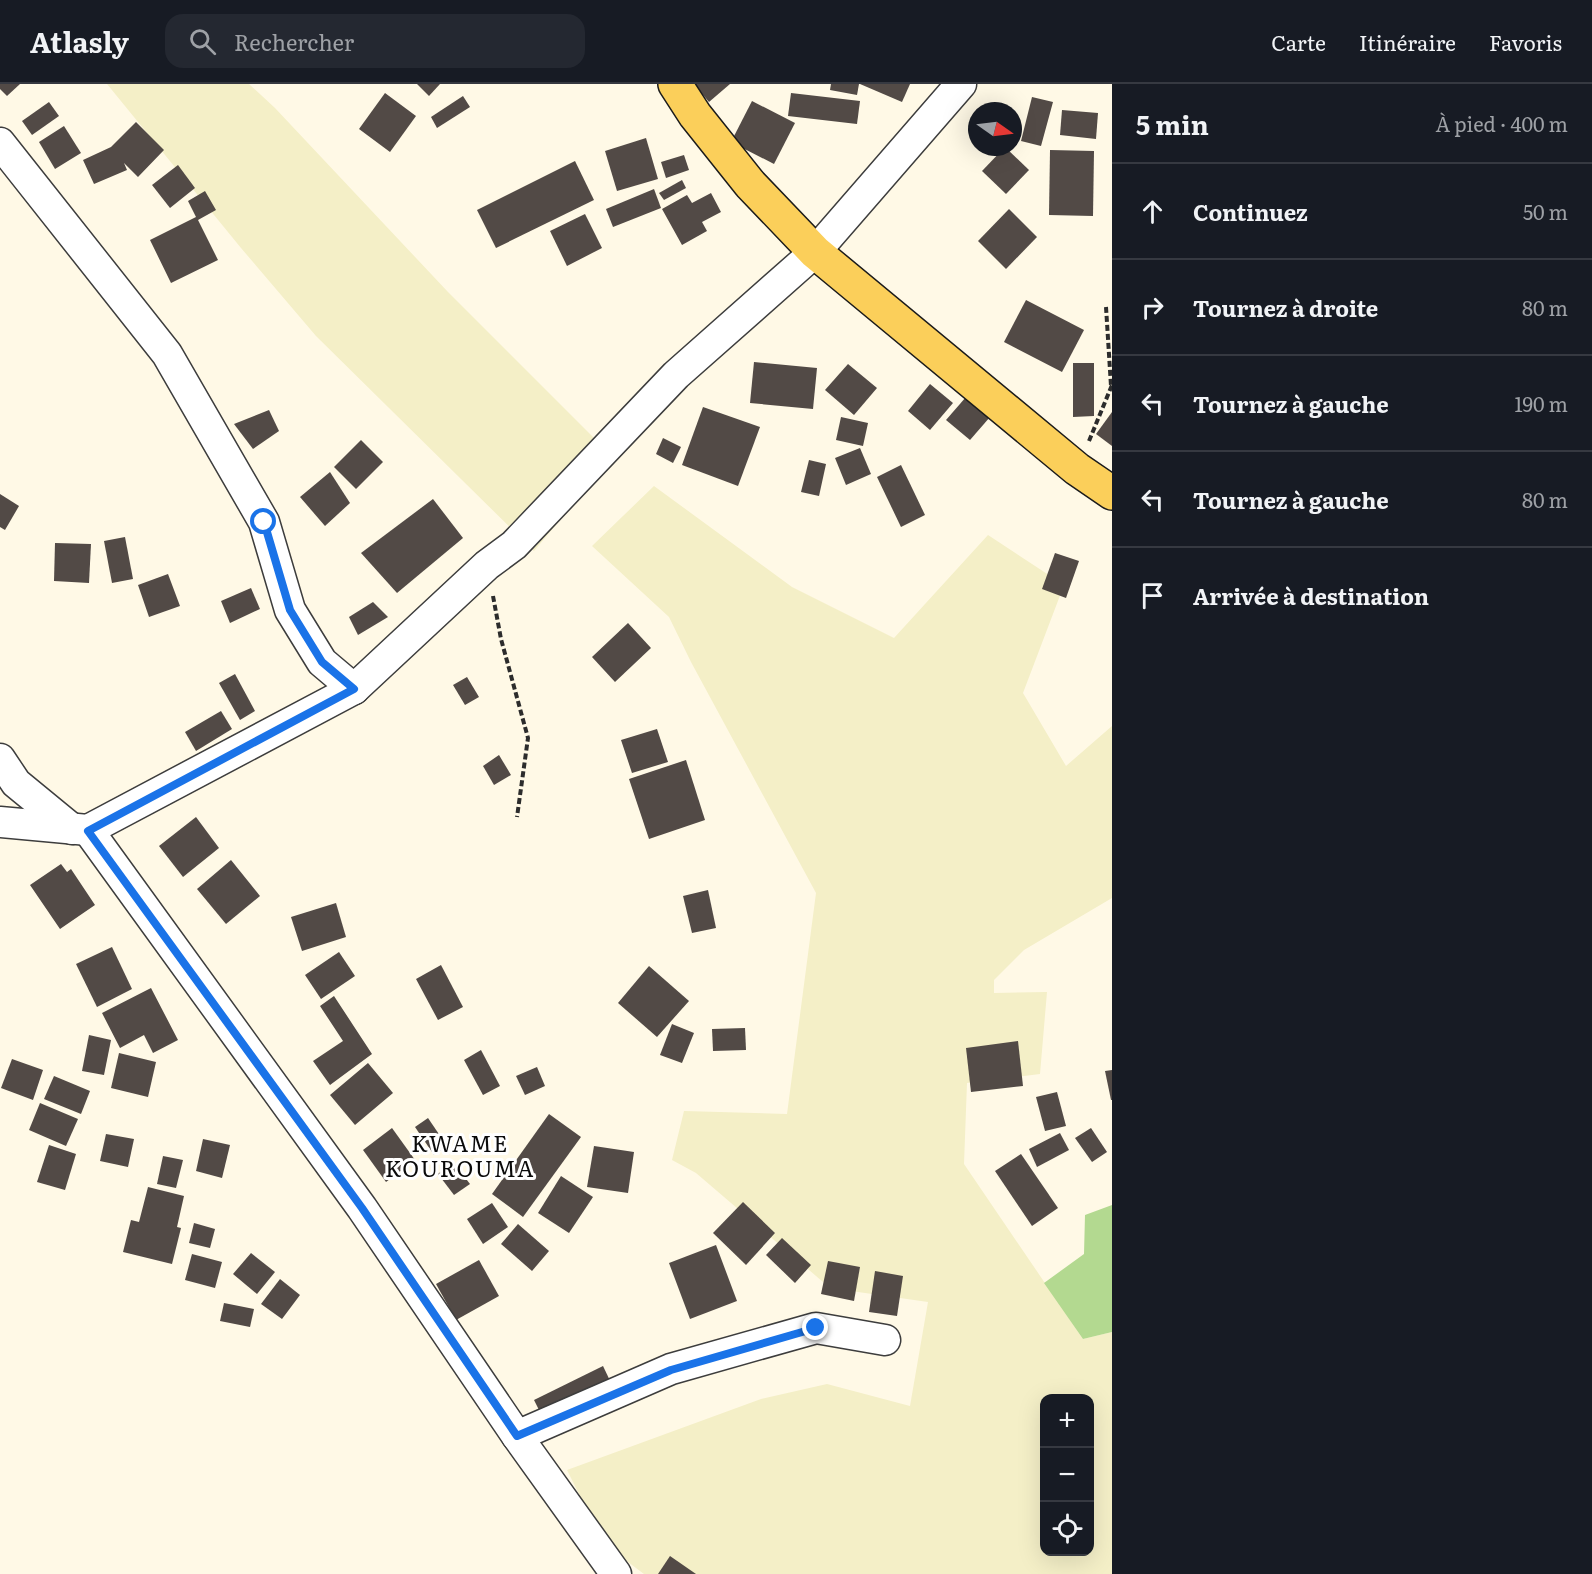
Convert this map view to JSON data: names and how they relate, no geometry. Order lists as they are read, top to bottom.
{
  "districts": ["KWAME KOUROUMA"],
  "north": "right",
  "page": {
    "header": "Atlasly",
    "search": "Rechercher",
    "nav": ["Carte", "Itinéraire", "Favoris"],
    "heading": ["5 min", "À pied · 400 m"],
    "list": [
      ["Continuez", "50 m"],
      ["Tournez à droite", "80 m"],
      ["Tournez à gauche", "190 m"],
      ["Tournez à gauche", "80 m"],
      "Arrivée à destination"
    ],
    "map_buttons": ["+", "−"]
  }
}
